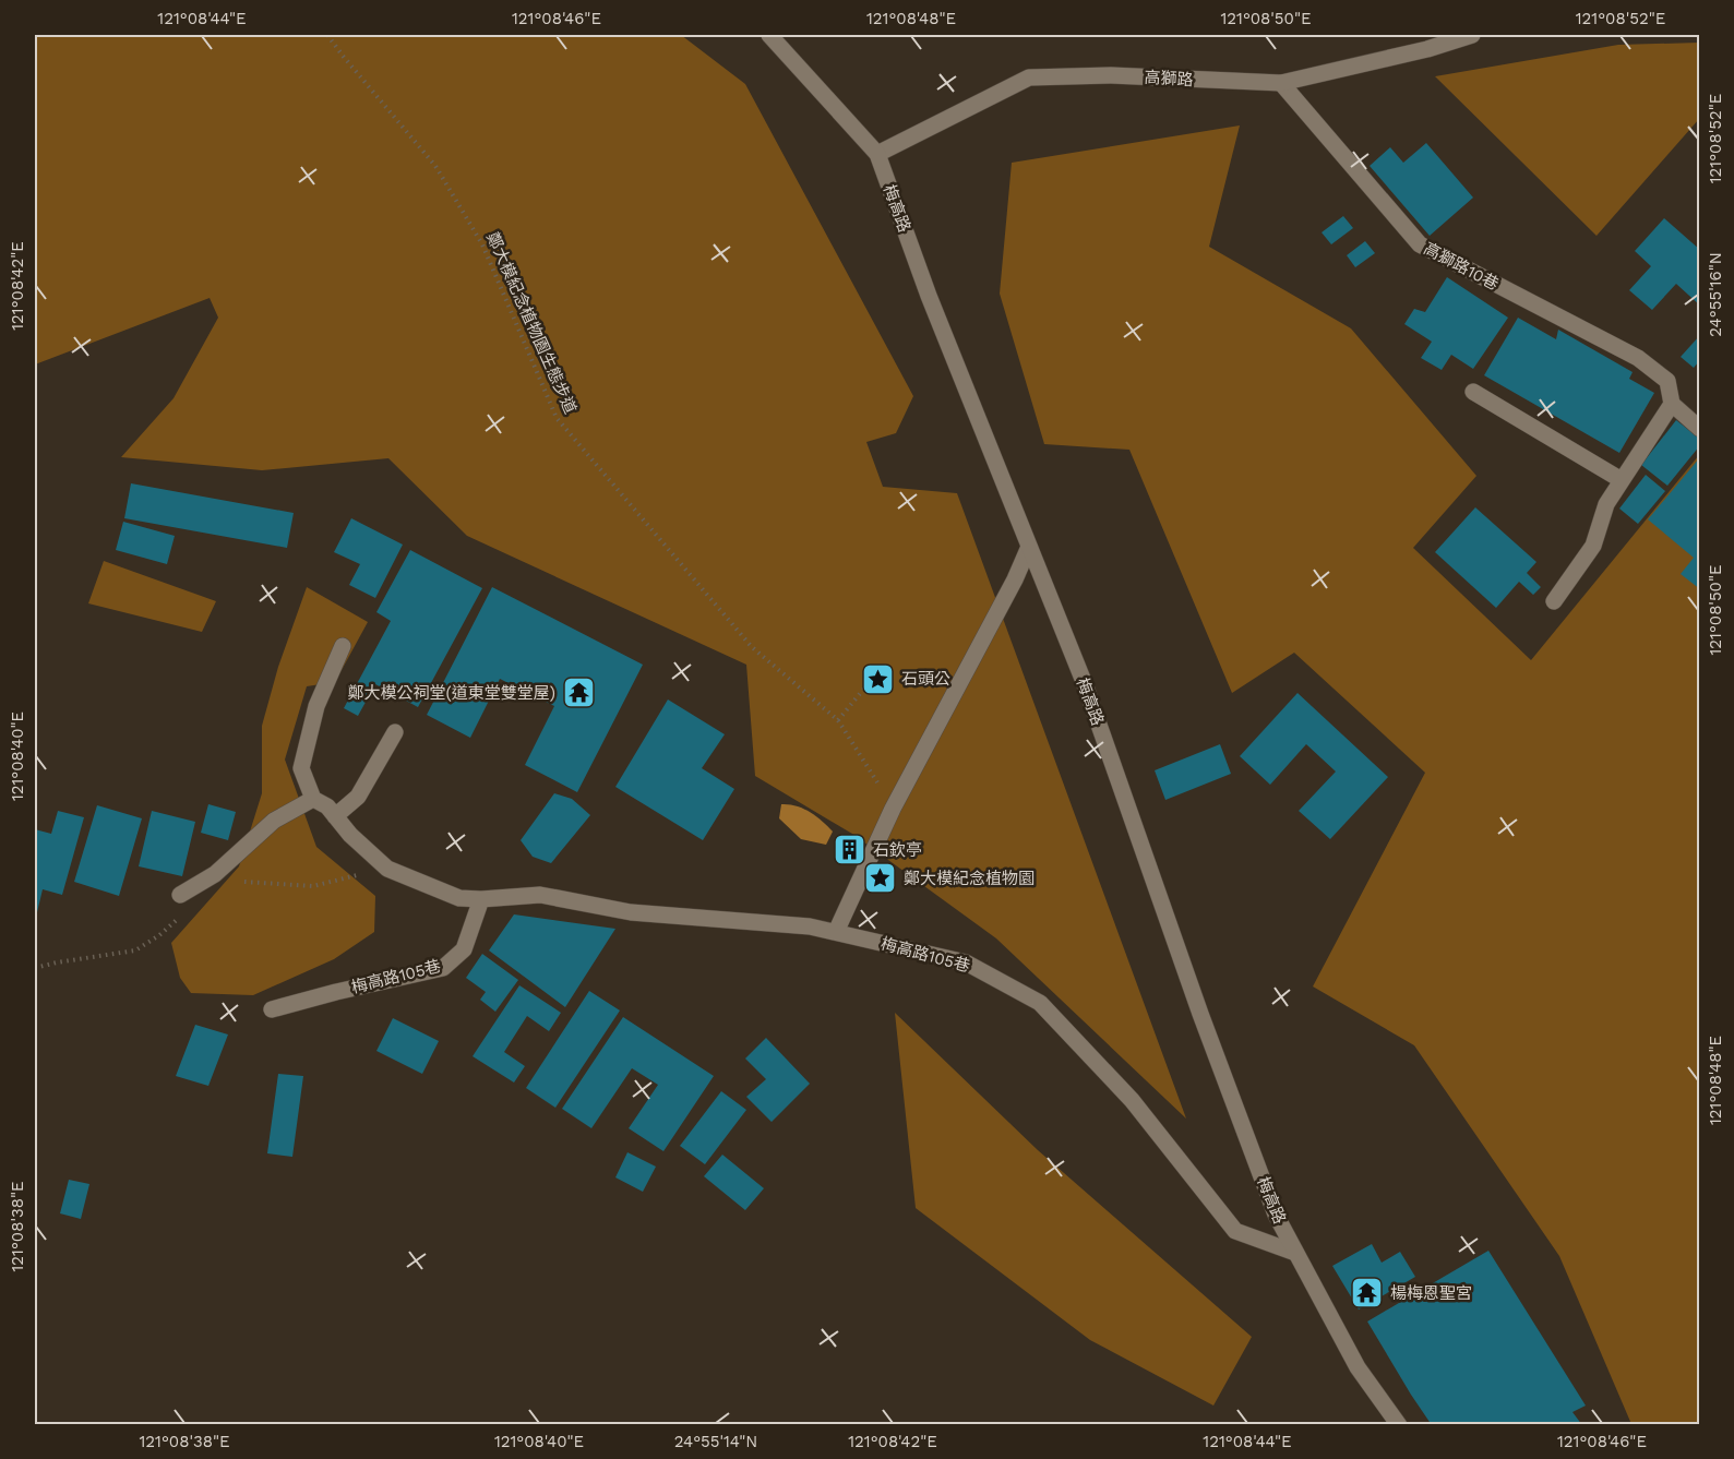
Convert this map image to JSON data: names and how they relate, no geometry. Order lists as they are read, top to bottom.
{
  "streets": {
    "street": [
      "高獅路",
      "梅高路",
      "高獅路10巷",
      "梅高路105巷"
    ],
    "path": ["鄭大模紀念植物園生態步道"]
  },
  "crossings": [
    ["高獅路", "梅高路"],
    ["高獅路", "高獅路10巷"],
    ["梅高路", "梅高路105巷"]
  ],
  "places": {
    "place": ["石頭公", "鄭大模紀念植物園"],
    "temple": ["鄭大模公祠堂(道東堂雙堂屋)", "楊梅恩聖宮"],
    "building": ["石欽亭"]
  },
  "coordinates": [
    "121°08'44\"E",
    "121°08'46\"E",
    "121°08'48\"E",
    "121°08'50\"E",
    "121°08'52\"E",
    "121°08'42\"E",
    "24°55'16\"N",
    "121°08'40\"E",
    "121°08'38\"E",
    "24°55'14\"N"
  ]
}
